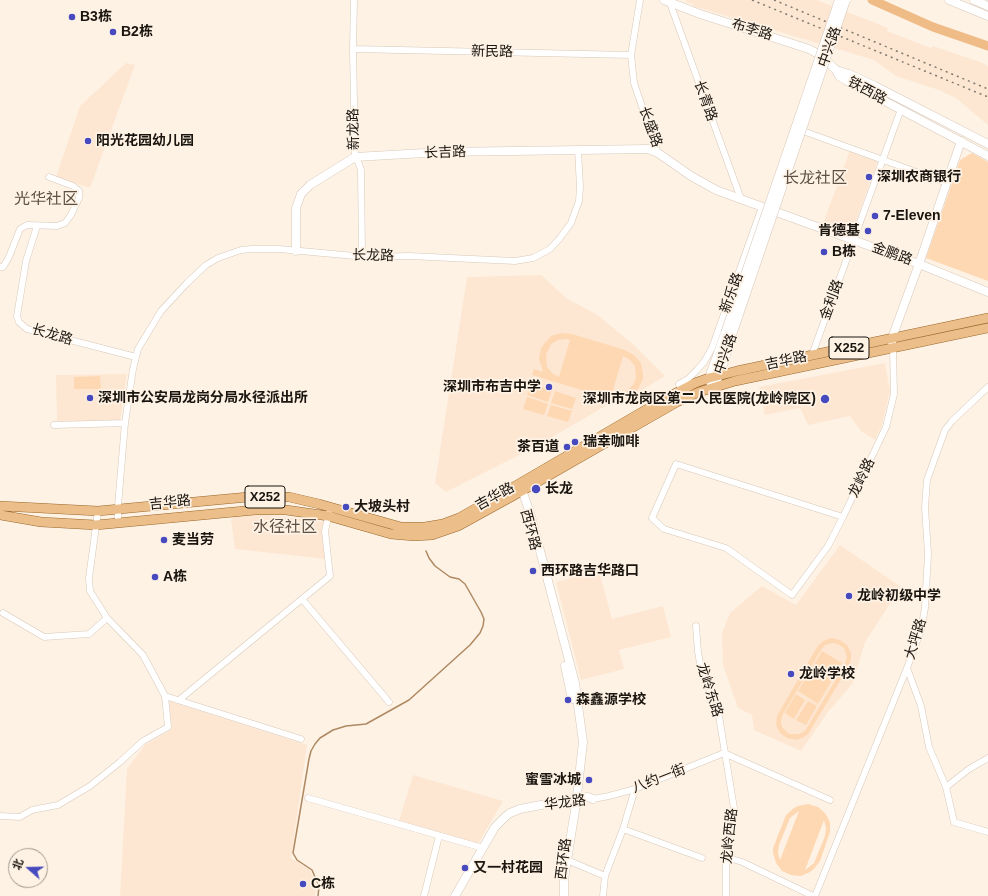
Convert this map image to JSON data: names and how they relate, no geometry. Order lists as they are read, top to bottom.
{
  "streets": {
    "main road": [
      "布李路",
      "中兴路",
      "铁西路",
      "长盛路",
      "长吉路",
      "金鹏路",
      "X252",
      "吉华路",
      "西环路",
      "华龙路"
    ],
    "street": [
      "新民路",
      "长青路",
      "新龙路",
      "长龙路",
      "新乐路",
      "金利路",
      "龙岭路",
      "大坪路",
      "龙岭东路",
      "八约一街",
      "龙岭西路"
    ]
  },
  "crossings": [
    ["布李路", "铁西路"],
    ["布李路", "长青路"],
    ["中兴路", "吉华路"],
    ["新民路", "长盛路"],
    ["新民路", "新龙路"],
    ["铁西路", "金利路"],
    ["长青路", "长盛路"],
    ["长盛路", "长吉路"],
    ["长盛路", "金鹏路"],
    ["长盛路", "新乐路"],
    ["新龙路", "长吉路"],
    ["新龙路", "长龙路"],
    ["长吉路", "长龙路"],
    ["金鹏路", "新乐路"],
    ["金鹏路", "金利路"],
    ["长龙路", "吉华路"],
    ["新乐路", "吉华路"],
    ["金利路", "吉华路"],
    ["吉华路", "龙岭路"],
    ["吉华路", "西环路"],
    ["西环路", "华龙路"],
    ["龙岭东路", "八约一街"],
    ["龙岭东路", "龙岭西路"],
    ["八约一街", "华龙路"],
    ["八约一街", "龙岭西路"]
  ],
  "districts": ["长龙社区", "光华社区", "水径社区"],
  "places": [
    "B3栋",
    "B2栋",
    "阳光花园幼儿园",
    "深圳农商银行",
    "7-Eleven",
    "肯德基",
    "B栋",
    "深圳市布吉中学",
    "深圳市公安局龙岗分局水径派出所",
    "深圳市龙岗区第二人民医院(龙岭院区)",
    "瑞幸咖啡",
    "茶百道",
    "长龙",
    "大坡头村",
    "麦当劳",
    "西环路吉华路口",
    "A栋",
    "龙岭初级中学",
    "龙岭学校",
    "森鑫源学校",
    "蜜雪冰城",
    "又一村花园",
    "C栋"
  ],
  "north": "left"
}
